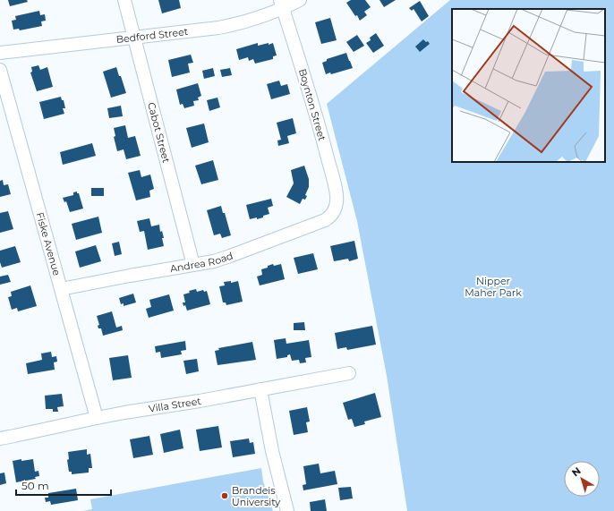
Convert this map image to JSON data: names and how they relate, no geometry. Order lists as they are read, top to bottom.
{
  "streets": {
    "street": [
      "Bedford Street",
      "Boynton Street",
      "Cabot Street",
      "Fiske Avenue",
      "Andrea Road",
      "Villa Street"
    ]
  },
  "crossings": [
    ["Bedford Street", "Boynton Street"],
    ["Bedford Street", "Cabot Street"],
    ["Boynton Street", "Andrea Road"],
    ["Cabot Street", "Andrea Road"],
    ["Fiske Avenue", "Andrea Road"],
    ["Fiske Avenue", "Villa Street"]
  ],
  "parks": ["Nipper Maher Park"],
  "places": ["Brandeis University"],
  "scale_bar": "50 m",
  "north": "top left"
}
